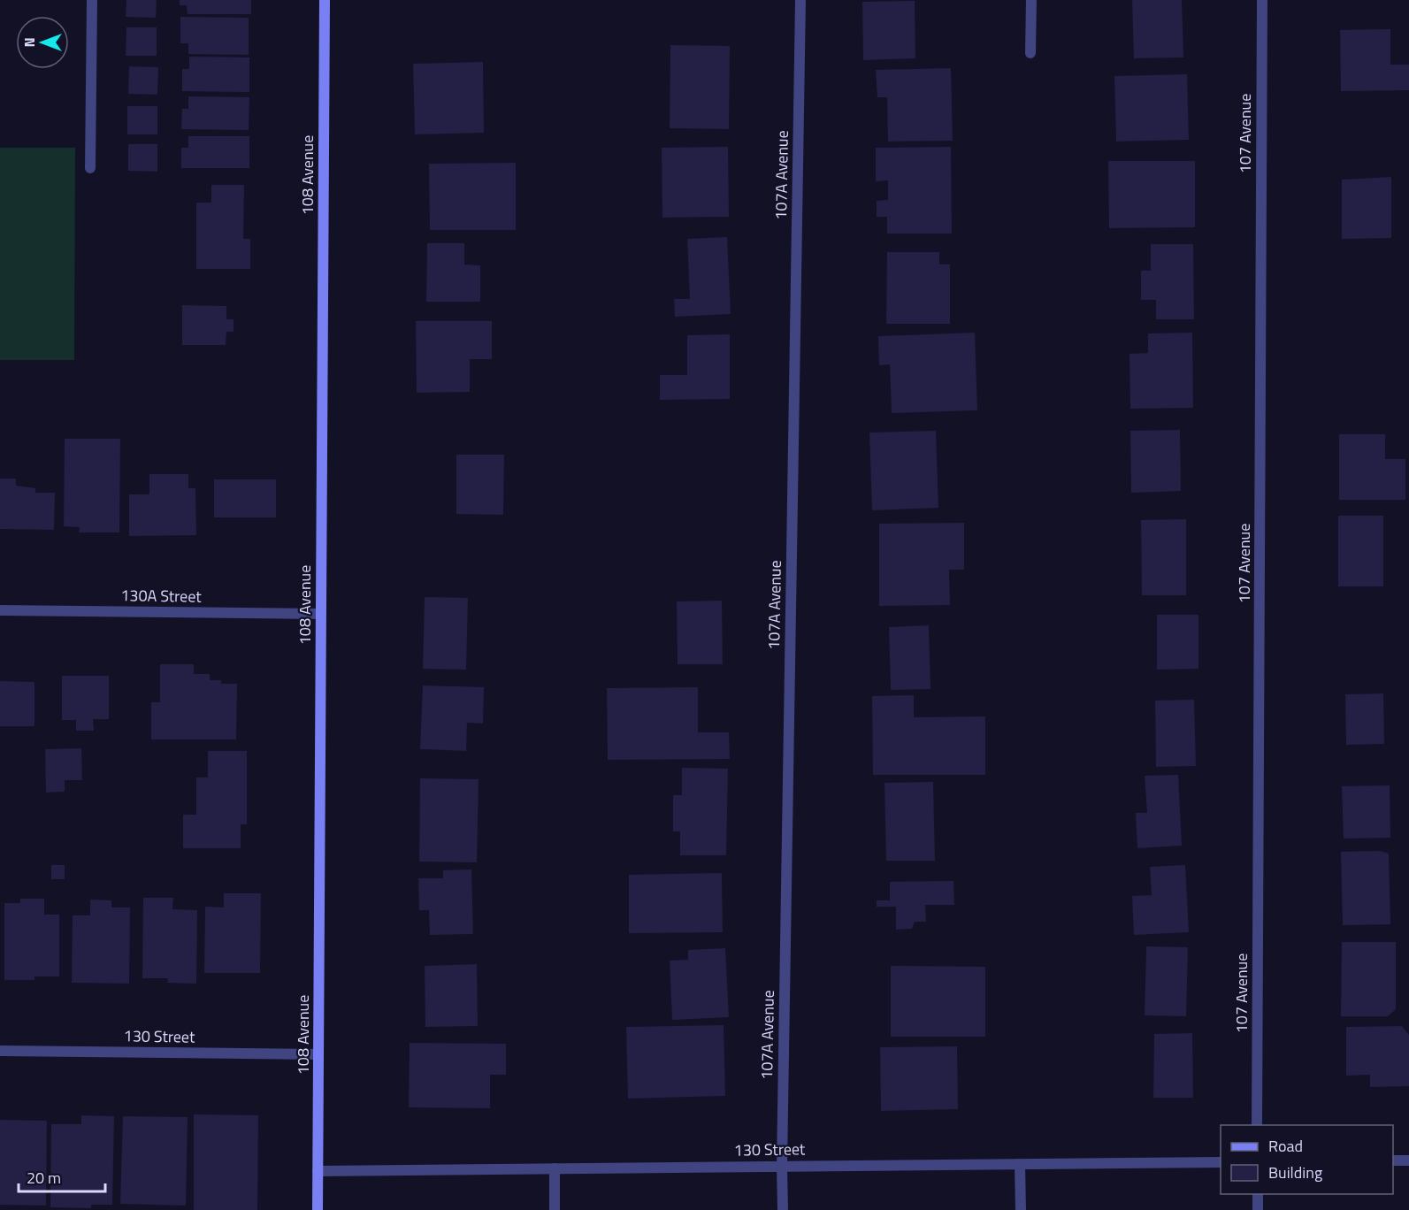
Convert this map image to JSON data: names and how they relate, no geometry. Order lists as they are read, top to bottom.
{
  "streets": {
    "main road": ["108 Avenue"],
    "street": [
      "107 Avenue",
      "107A Avenue",
      "130A Street",
      "130 Street"
    ]
  },
  "crossings": [
    ["108 Avenue", "130A Street"],
    ["108 Avenue", "130 Street"],
    ["107A Avenue", "130 Street"]
  ],
  "legend": ["Road", "Building"],
  "scale_bar": "20 m",
  "north": "left"
}
